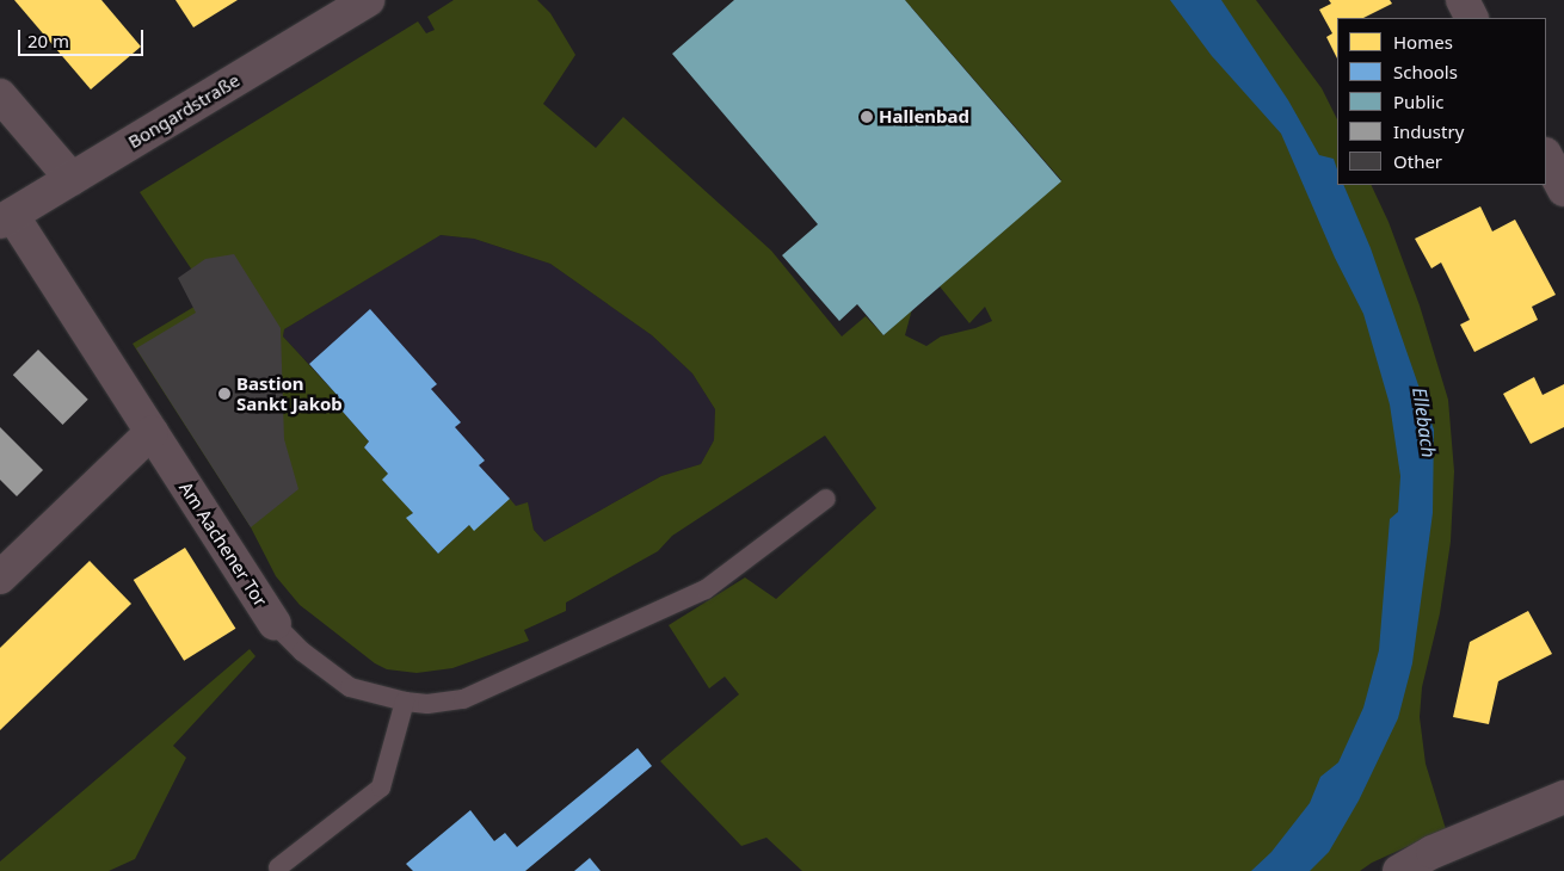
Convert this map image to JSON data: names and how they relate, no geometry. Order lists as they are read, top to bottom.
{
  "streets": {
    "street": ["Bongardstraße", "Am Aachener Tor"]
  },
  "crossings": [
    ["Bongardstraße", "Am Aachener Tor"]
  ],
  "water": ["Ellebach"],
  "places": ["Hallenbad", "Bastion Sankt Jakob"],
  "legend": [
    "Homes",
    "Schools",
    "Public",
    "Industry",
    "Other"
  ],
  "scale_bar": "20 m"
}
